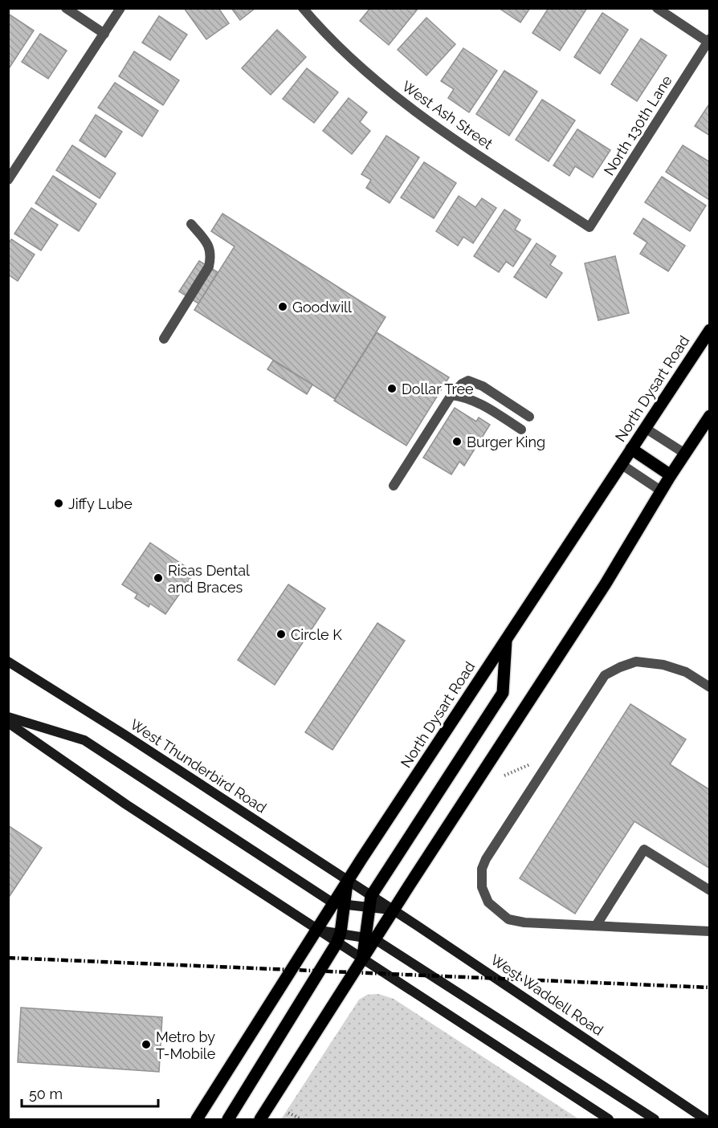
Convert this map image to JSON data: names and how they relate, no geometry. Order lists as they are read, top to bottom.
{
  "streets": {
    "main road": ["North Dysart Road", "West Thunderbird Road", "West Waddell Road"],
    "street": ["West Ash Street", "North 130th Lane"]
  },
  "crossings": [
    ["West Ash Street", "North 130th Lane"],
    ["North Dysart Road", "West Thunderbird Road"],
    ["West Thunderbird Road", "West Waddell Road"]
  ],
  "places": [
    "Goodwill",
    "Dollar Tree",
    "Burger King",
    "Jiffy Lube",
    "Risas Dental and Braces",
    "Circle K",
    "Metro by T-Mobile"
  ],
  "scale_bar": "50 m"
}
